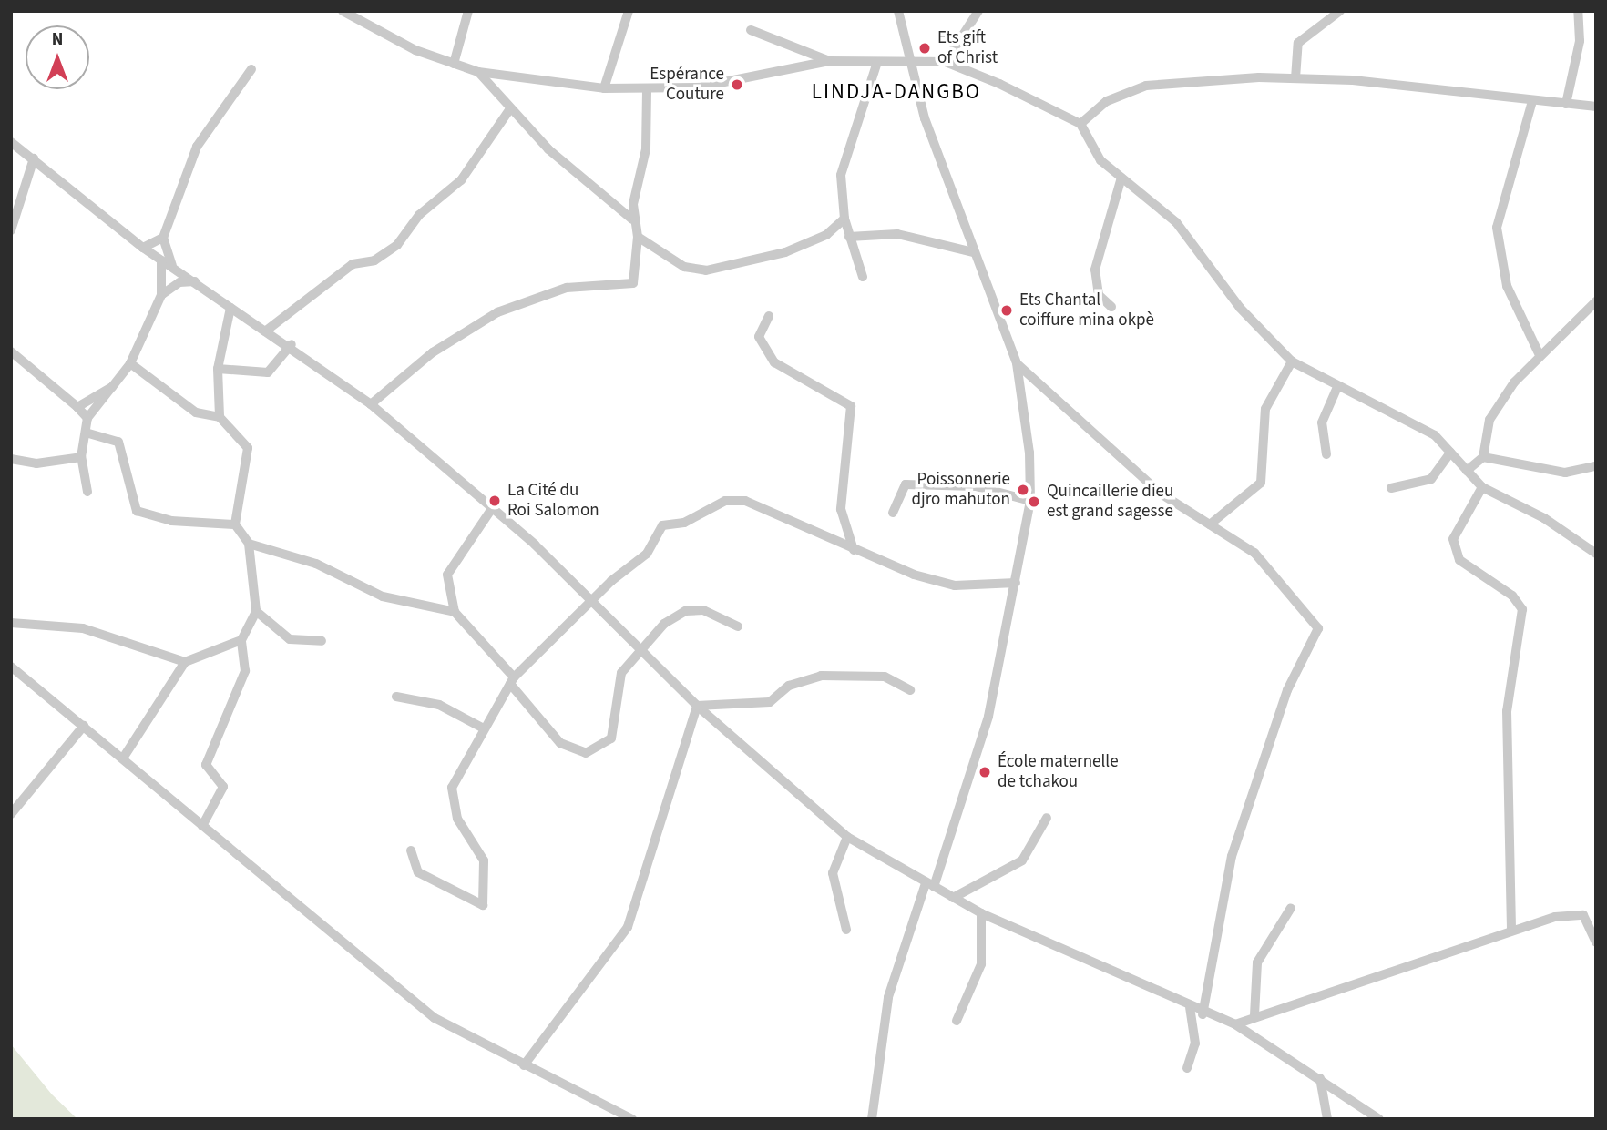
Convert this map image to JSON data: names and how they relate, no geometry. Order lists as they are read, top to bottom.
{
  "districts": ["LINDJA-DANGBO"],
  "places": [
    "Ets gift of Christ",
    "Espérance Couture",
    "Ets Chantal coiffure mina okpè",
    "Poissonnerie djro mahuton",
    "La Cité du Roi Salomon",
    "Quincaillerie dieu est grand sagesse",
    "École maternelle de tchakou"
  ],
  "north": "top"
}
